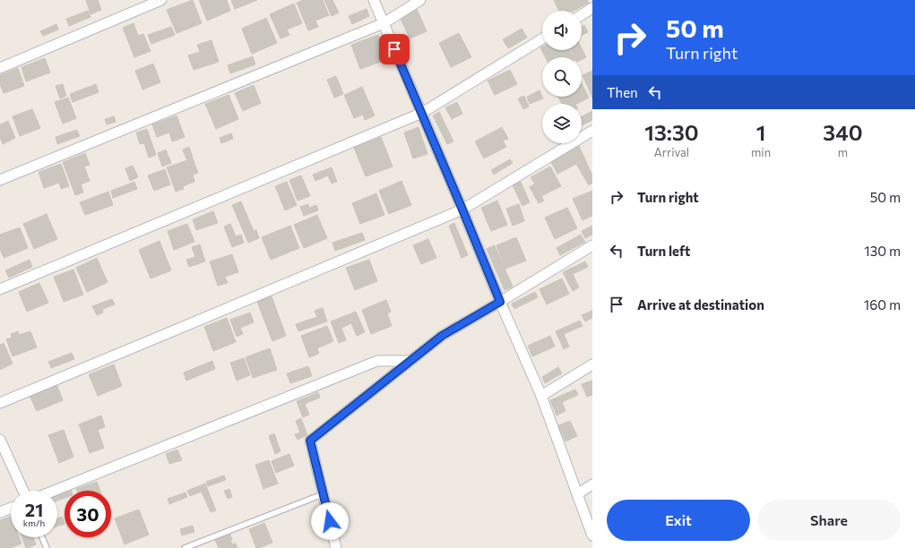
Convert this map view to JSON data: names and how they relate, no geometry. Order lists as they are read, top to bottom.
{
  "page": {
    "turn": ["50 m", "Turn right"],
    "then": "Then",
    "eta": [
      "13:30",
      "Arrival",
      "1",
      "min",
      "340",
      "m"
    ],
    "list": [
      {
        "name": "Turn right",
        "value": "50 m"
      },
      {
        "name": "Turn left",
        "value": "130 m"
      },
      {
        "name": "Arrive at destination",
        "value": "160 m"
      }
    ],
    "speed": "21 km/h",
    "limit": "30",
    "buttons": ["Exit", "Share"]
  }
}
